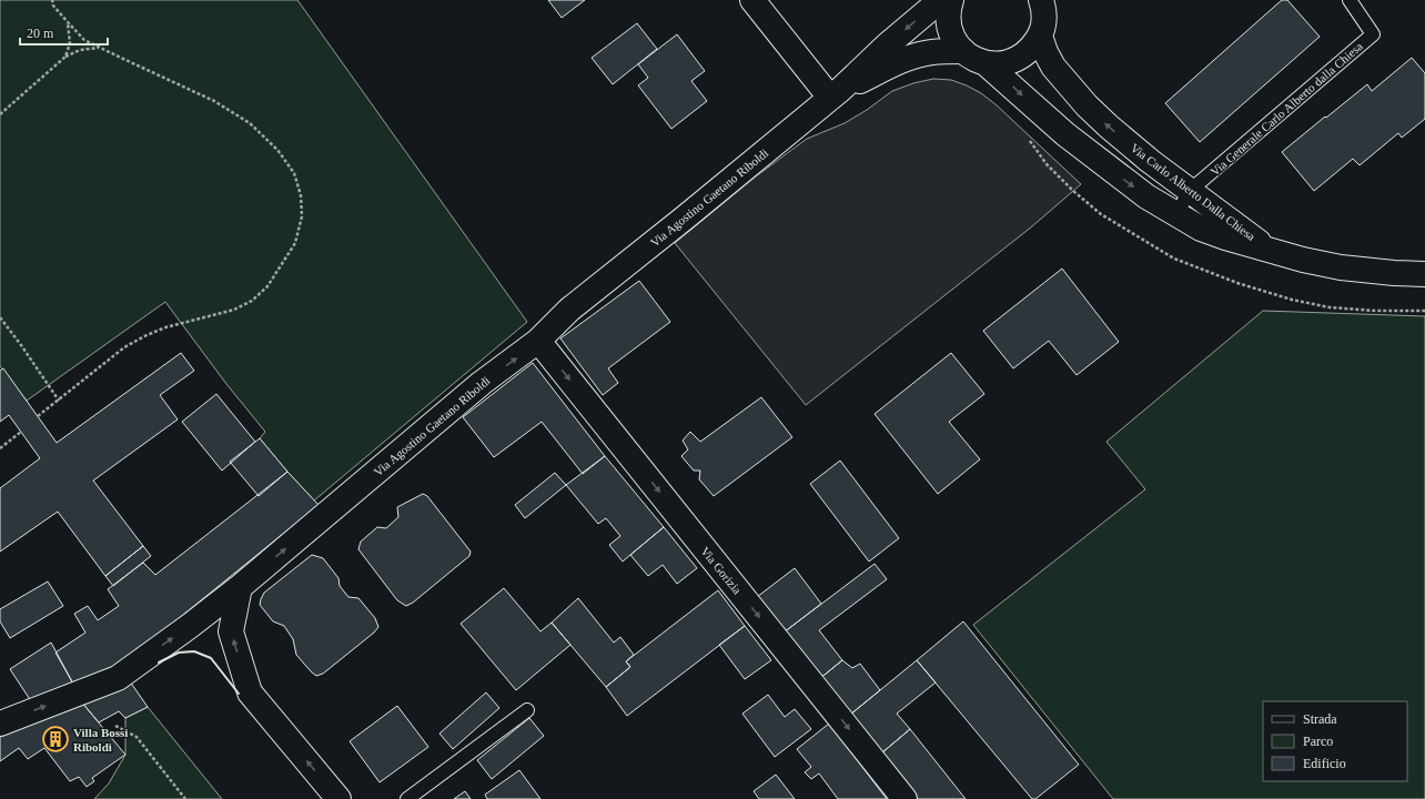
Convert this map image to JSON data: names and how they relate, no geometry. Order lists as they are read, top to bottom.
{
  "streets": {
    "street": ["Via Carlo Alberto Dalla Chiesa", "Via Agostino Gaetano Riboldi", "Via Gorizia"],
    "lane": ["Via Generale Carlo Alberto dalla Chiesa"]
  },
  "crossings": [
    ["Via Generale Carlo Alberto dalla Chiesa", "Via Carlo Alberto Dalla Chiesa"],
    ["Via Agostino Gaetano Riboldi", "Via Gorizia"]
  ],
  "one_way": ["Via Gorizia"],
  "places": {
    "building": ["Villa Bossi Riboldi"]
  },
  "legend": ["Strada", "Parco", "Edificio"],
  "scale_bar": "20 m"
}
